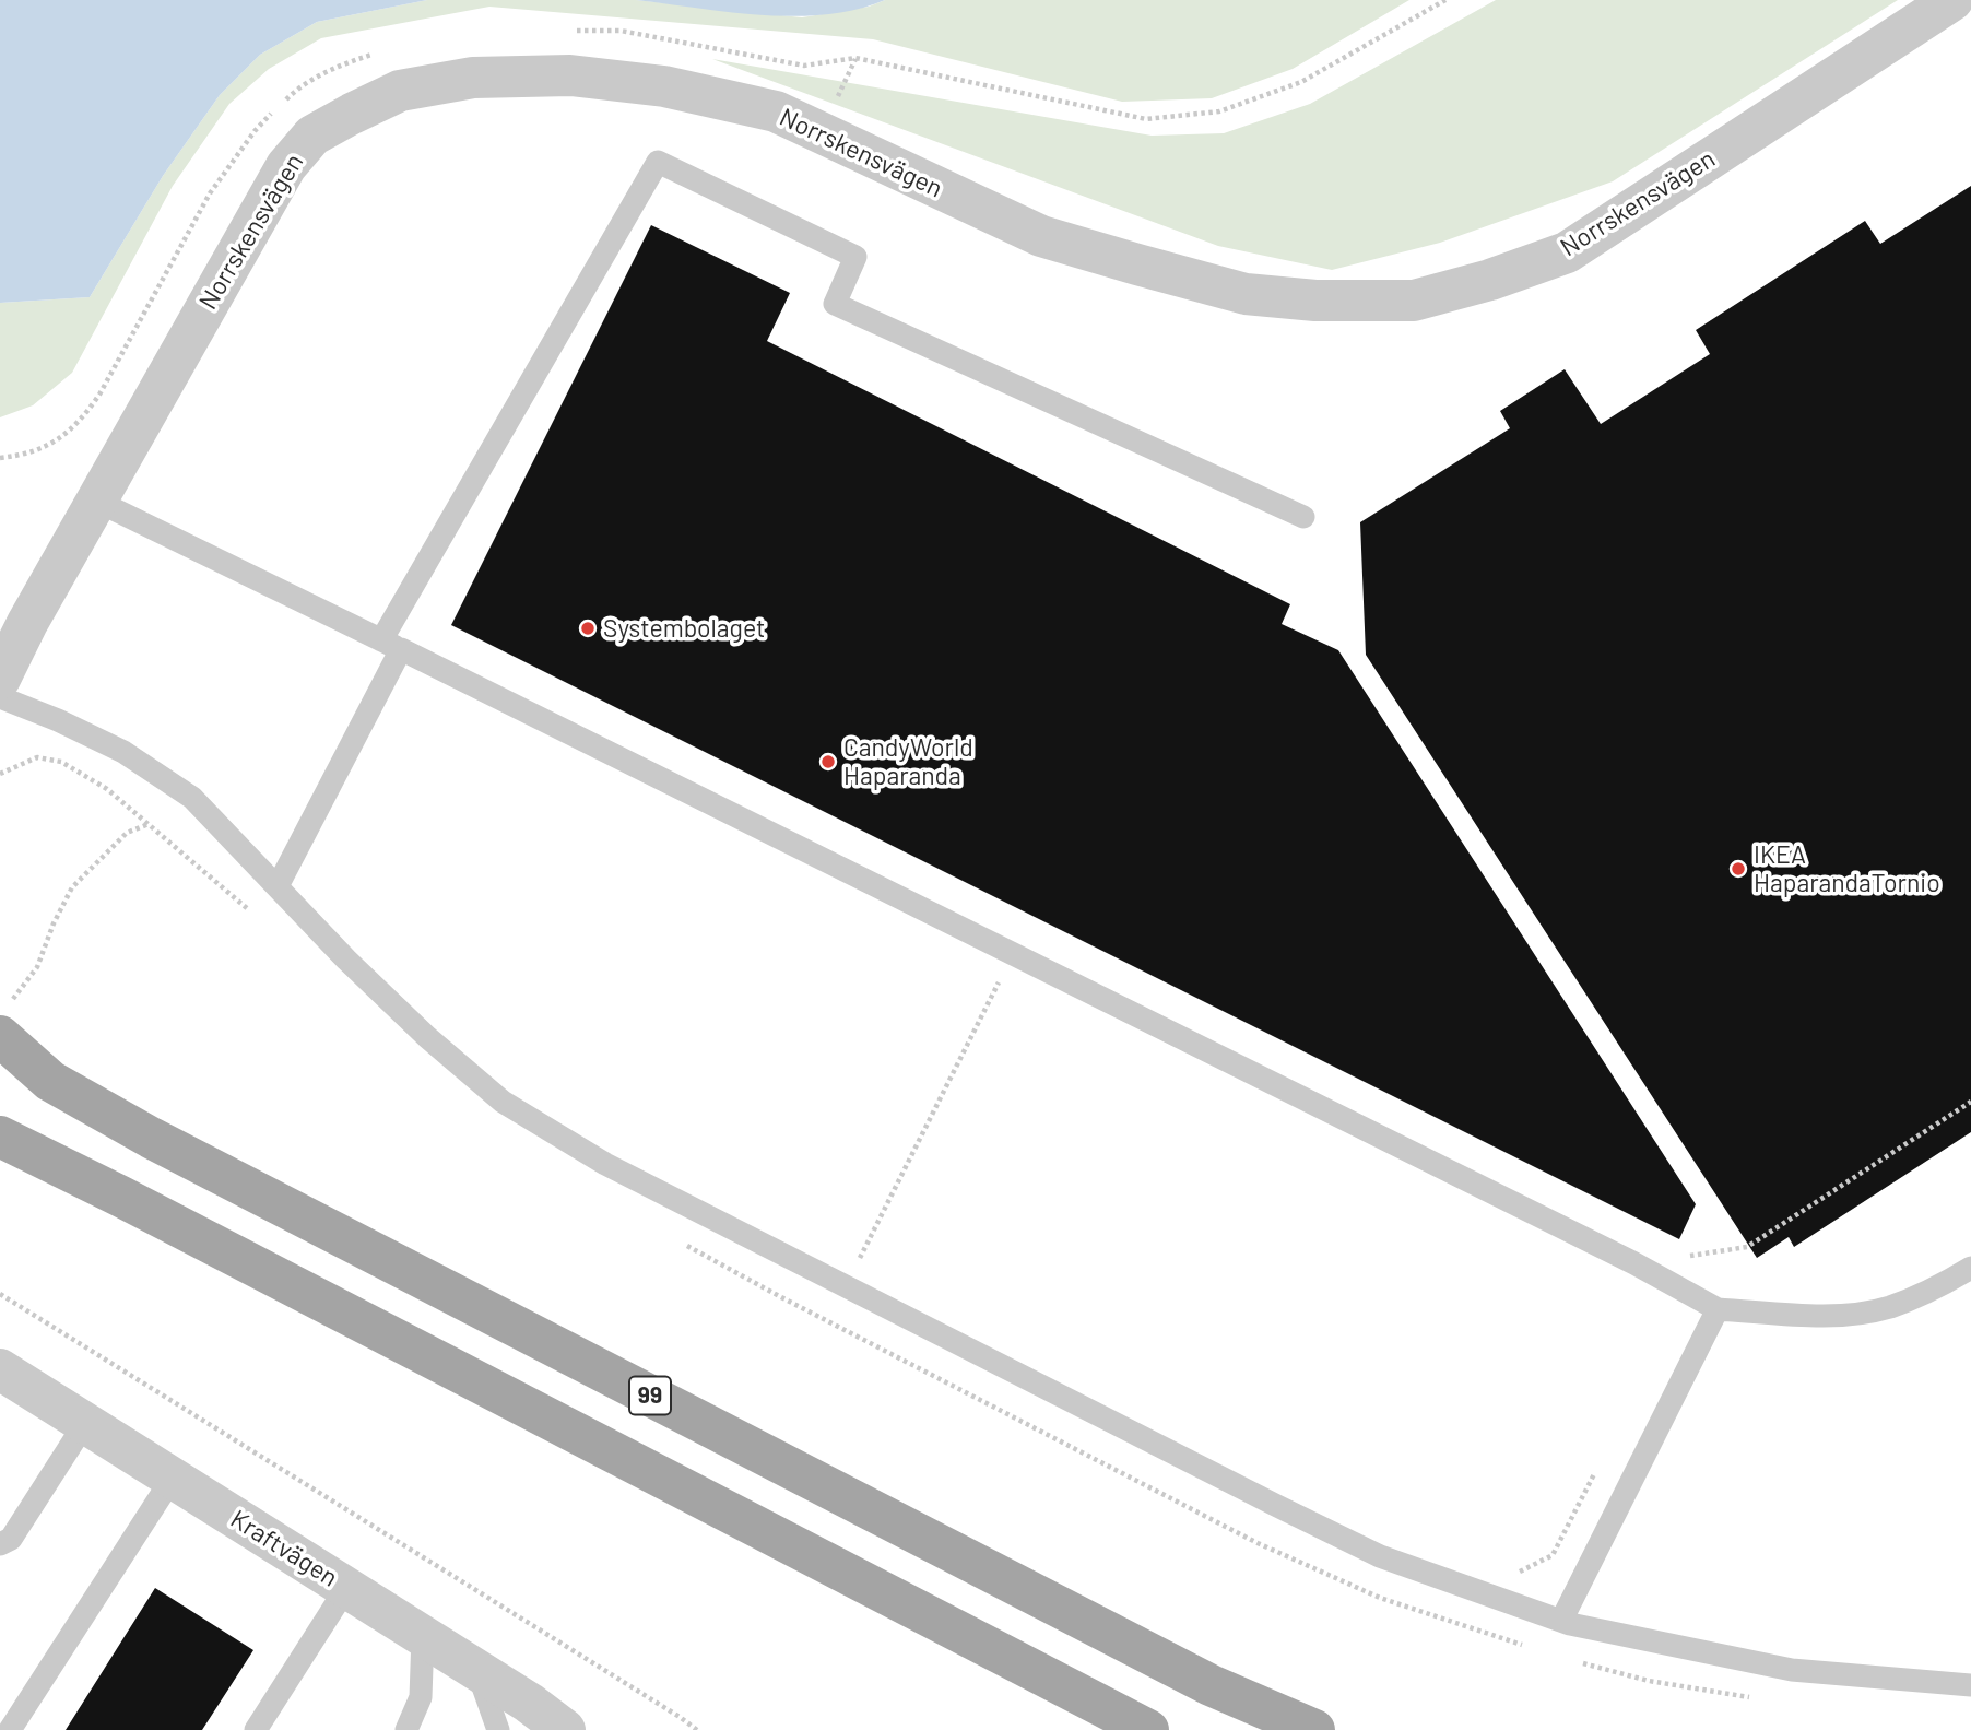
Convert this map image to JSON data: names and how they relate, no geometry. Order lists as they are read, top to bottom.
{
  "streets": {
    "main road": ["99"],
    "street": ["Norrskensvägen", "Kraftvägen"]
  },
  "places": ["Systembolaget", "CandyWorld Haparanda", "IKEA HaparandaTornio"]
}
